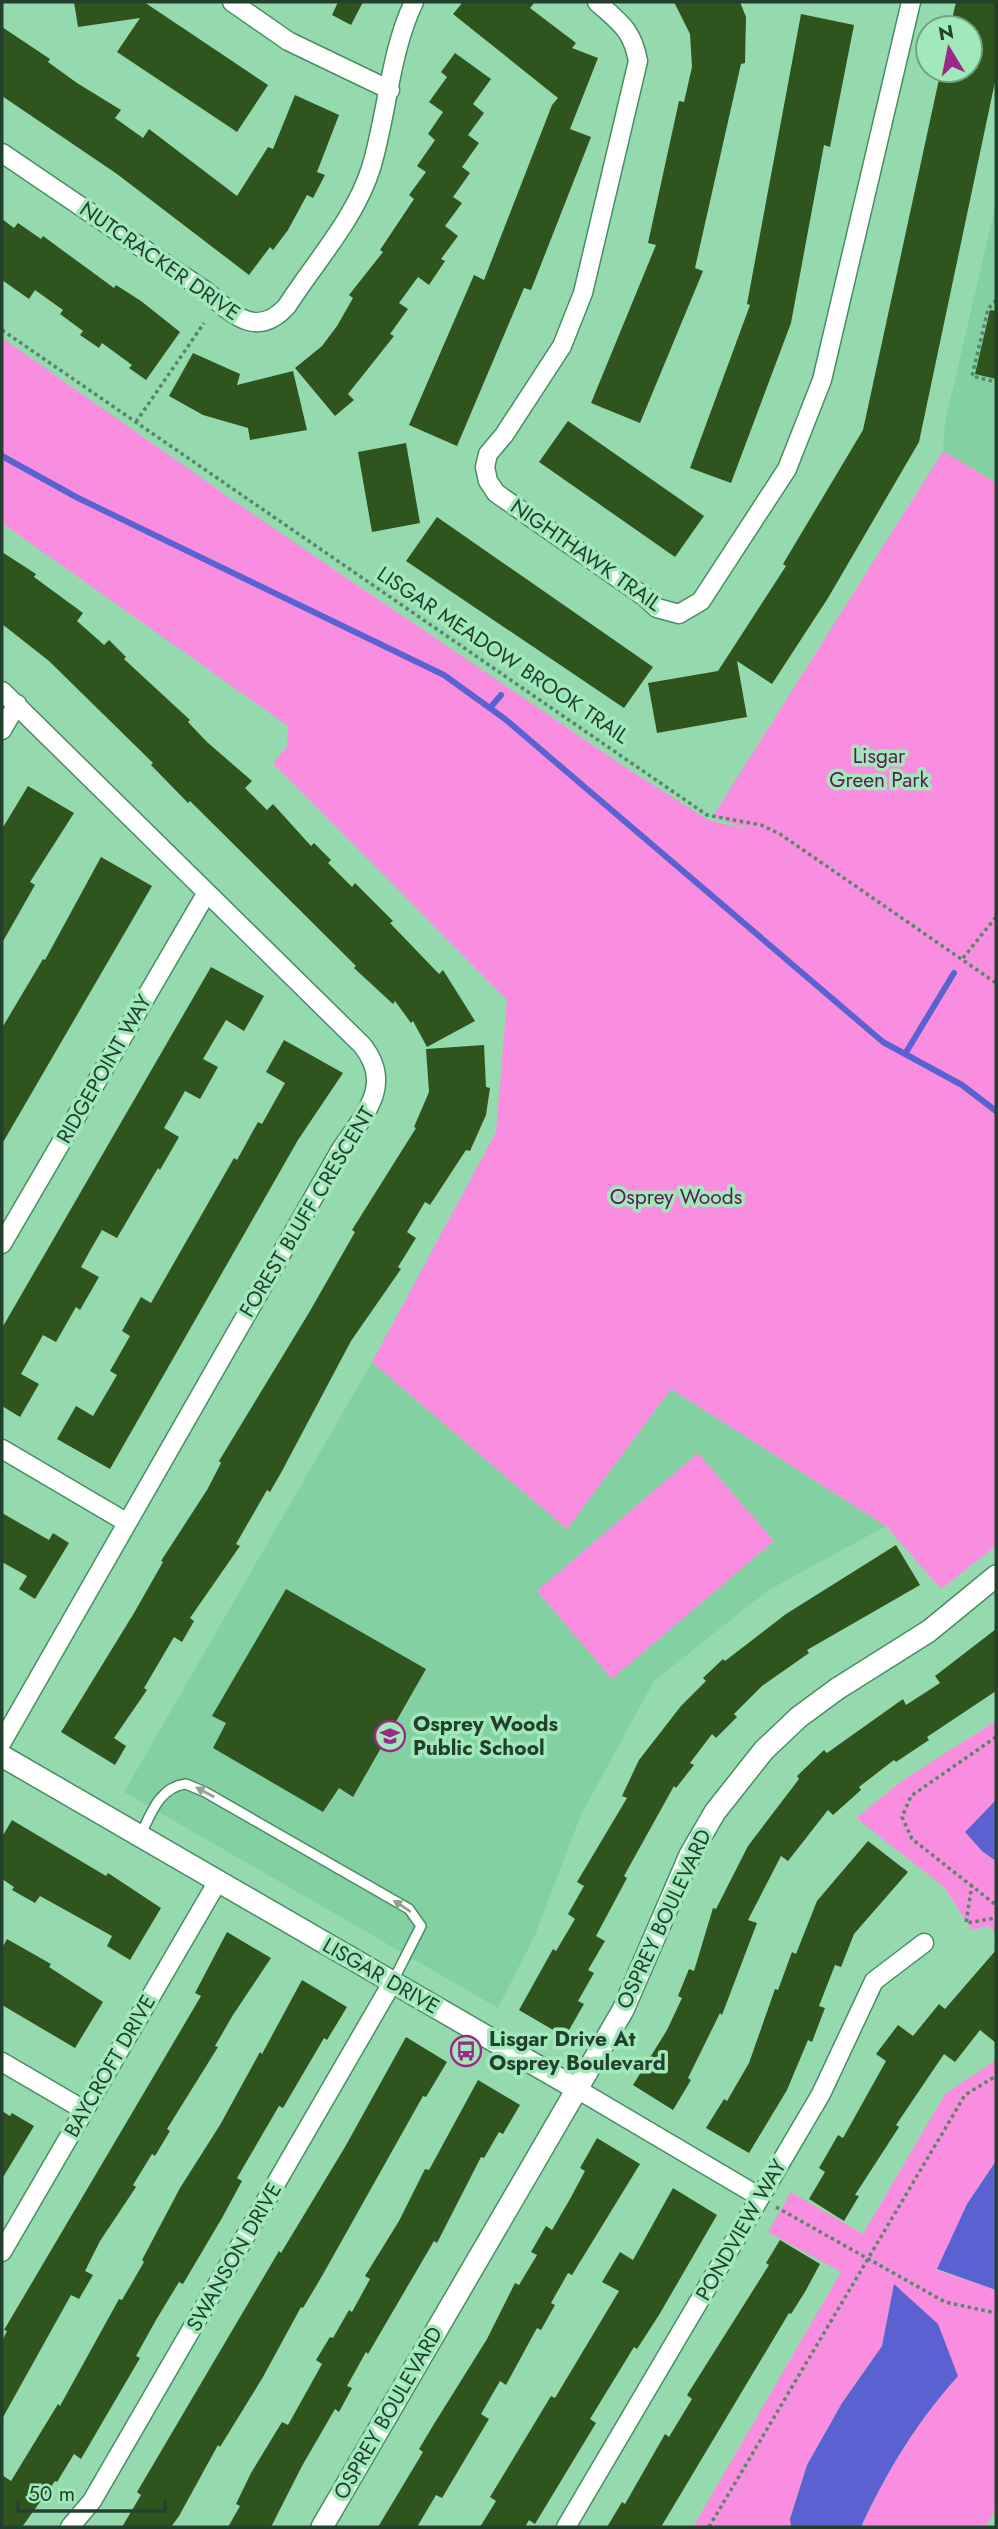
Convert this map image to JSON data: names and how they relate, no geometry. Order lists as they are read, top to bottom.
{
  "streets": {
    "street": [
      "NUTCRACKER DRIVE",
      "NIGHTHAWK TRAIL",
      "RIDGEPOINT WAY",
      "FOREST BLUFF CRESCENT",
      "OSPREY BOULEVARD",
      "LISGAR DRIVE",
      "BAYCROFT DRIVE",
      "PONDVIEW WAY",
      "SWANSON DRIVE"
    ],
    "path": ["LISGAR MEADOW BROOK TRAIL"]
  },
  "crossings": [
    ["RIDGEPOINT WAY", "FOREST BLUFF CRESCENT"],
    ["OSPREY BOULEVARD", "LISGAR DRIVE"],
    ["LISGAR DRIVE", "BAYCROFT DRIVE"],
    ["LISGAR DRIVE", "PONDVIEW WAY"],
    ["LISGAR DRIVE", "SWANSON DRIVE"]
  ],
  "parks": ["Lisgar Green Park", "Osprey Woods"],
  "places": {
    "school or university": ["Osprey Woods Public School"],
    "bus stop": ["Lisgar Drive At Osprey Boulevard"]
  },
  "scale_bar": "50 m",
  "north": "top"
}
